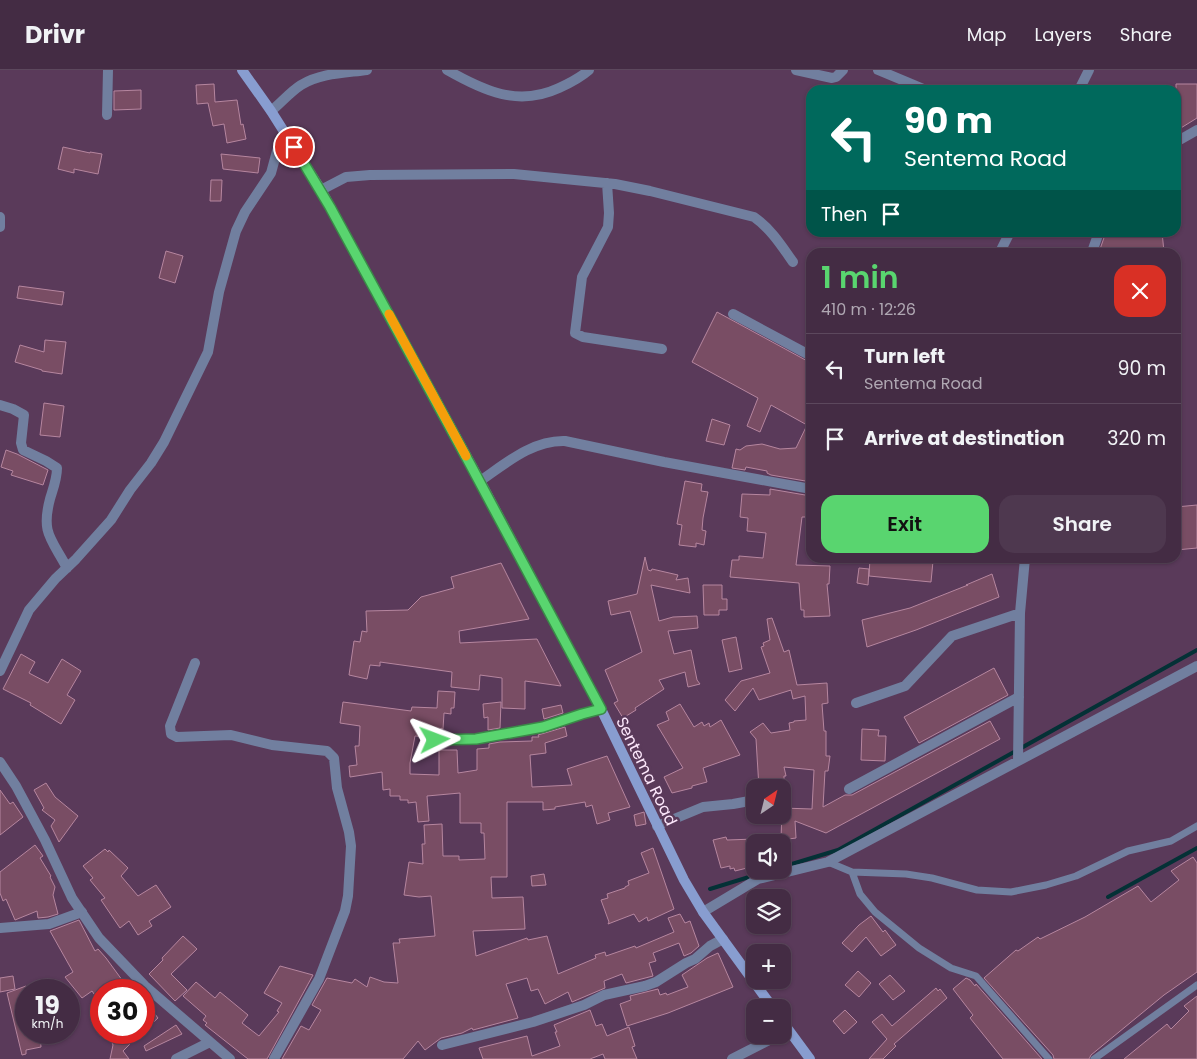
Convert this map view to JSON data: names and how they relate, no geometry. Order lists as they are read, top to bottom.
{
  "streets": {
    "main road": ["Sentema Road"]
  },
  "north": "top right",
  "page": {
    "header": "Drivr",
    "nav": ["Map", "Layers", "Share"],
    "turn": ["90 m", "Sentema Road"],
    "then": "Then",
    "heading": ["1 min", "410 m · 12:26"],
    "list": [
      {
        "name": "Turn left",
        "note": "Sentema Road",
        "value": "90 m"
      },
      {
        "name": "Arrive at destination",
        "value": "320 m"
      }
    ],
    "buttons": ["Exit", "Share"],
    "map_buttons": ["+", "−"],
    "speed": "19 km/h",
    "limit": "30"
  }
}
